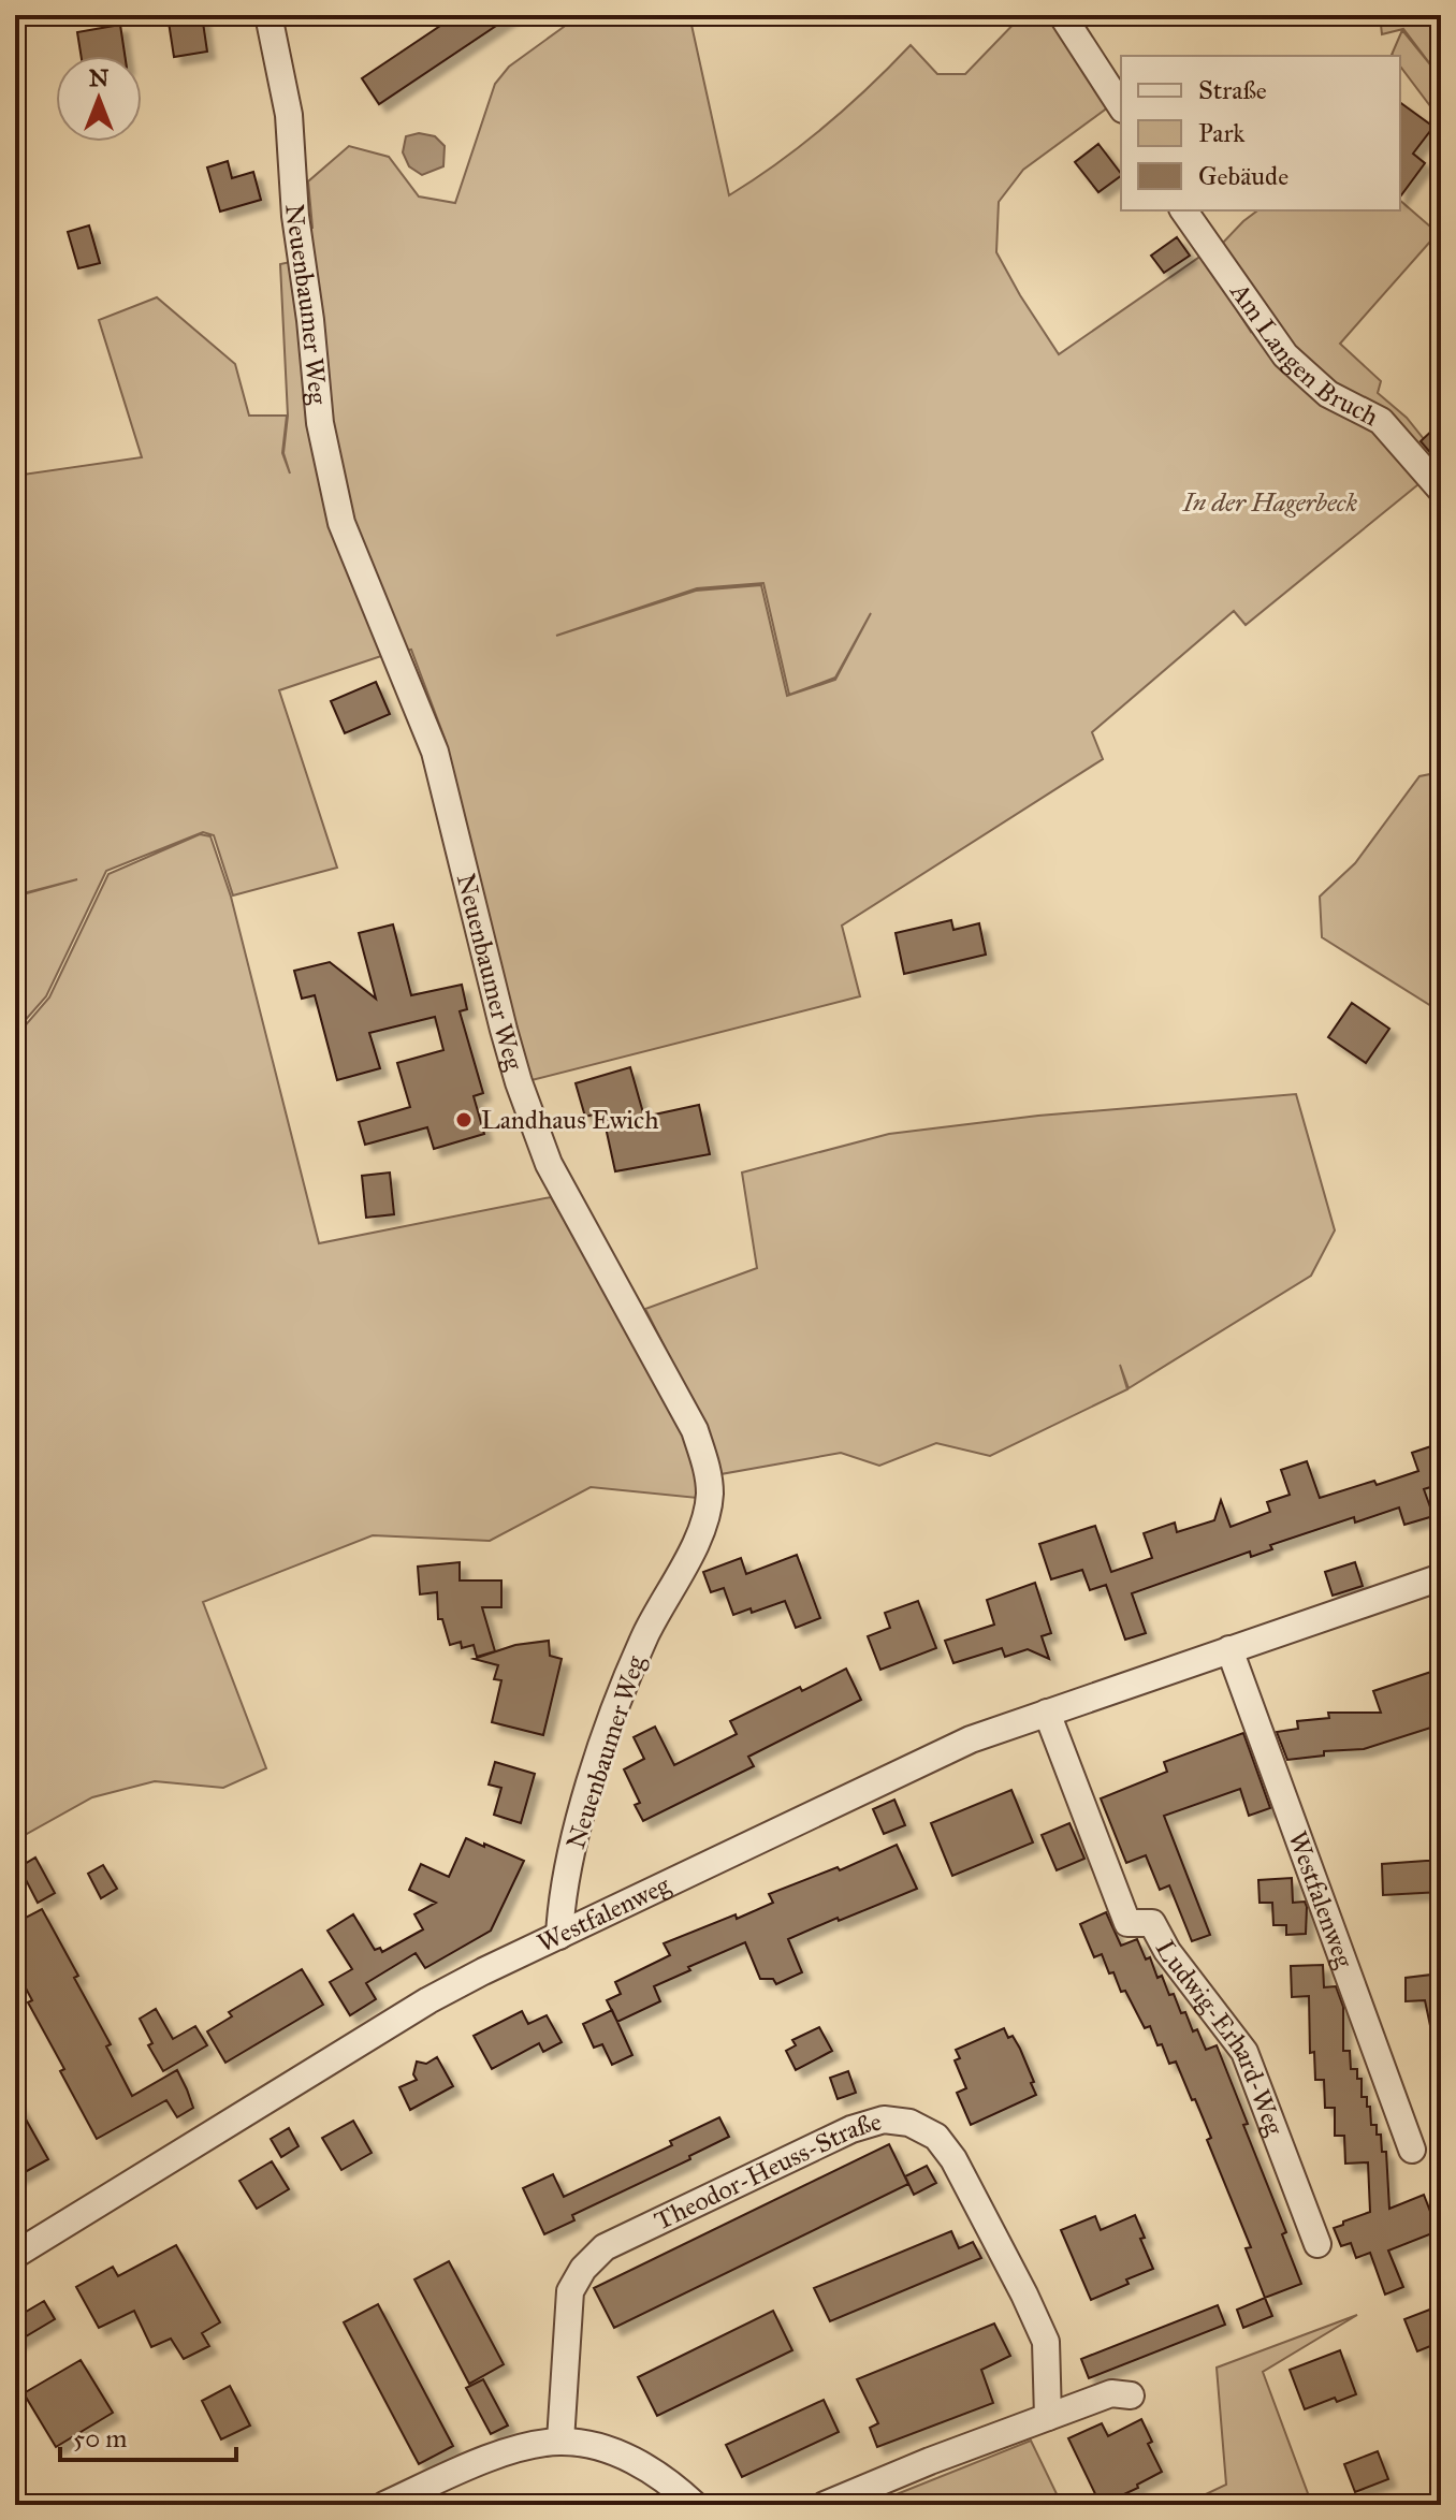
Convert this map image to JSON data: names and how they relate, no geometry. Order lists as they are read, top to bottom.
{
  "streets": {
    "street": [
      "Neuenbaumer Weg",
      "Am Langen Bruch",
      "Westfalenweg",
      "Ludwig-Erhard-Weg",
      "Theodor-Heuss-Straße"
    ]
  },
  "crossings": [
    ["Neuenbaumer Weg", "Westfalenweg"],
    ["Westfalenweg", "Ludwig-Erhard-Weg"]
  ],
  "parks": ["In der Hagerbeck"],
  "places": ["Landhaus Ewich"],
  "legend": ["Straße", "Park", "Gebäude"],
  "scale_bar": "50 m",
  "north": "top"
}
